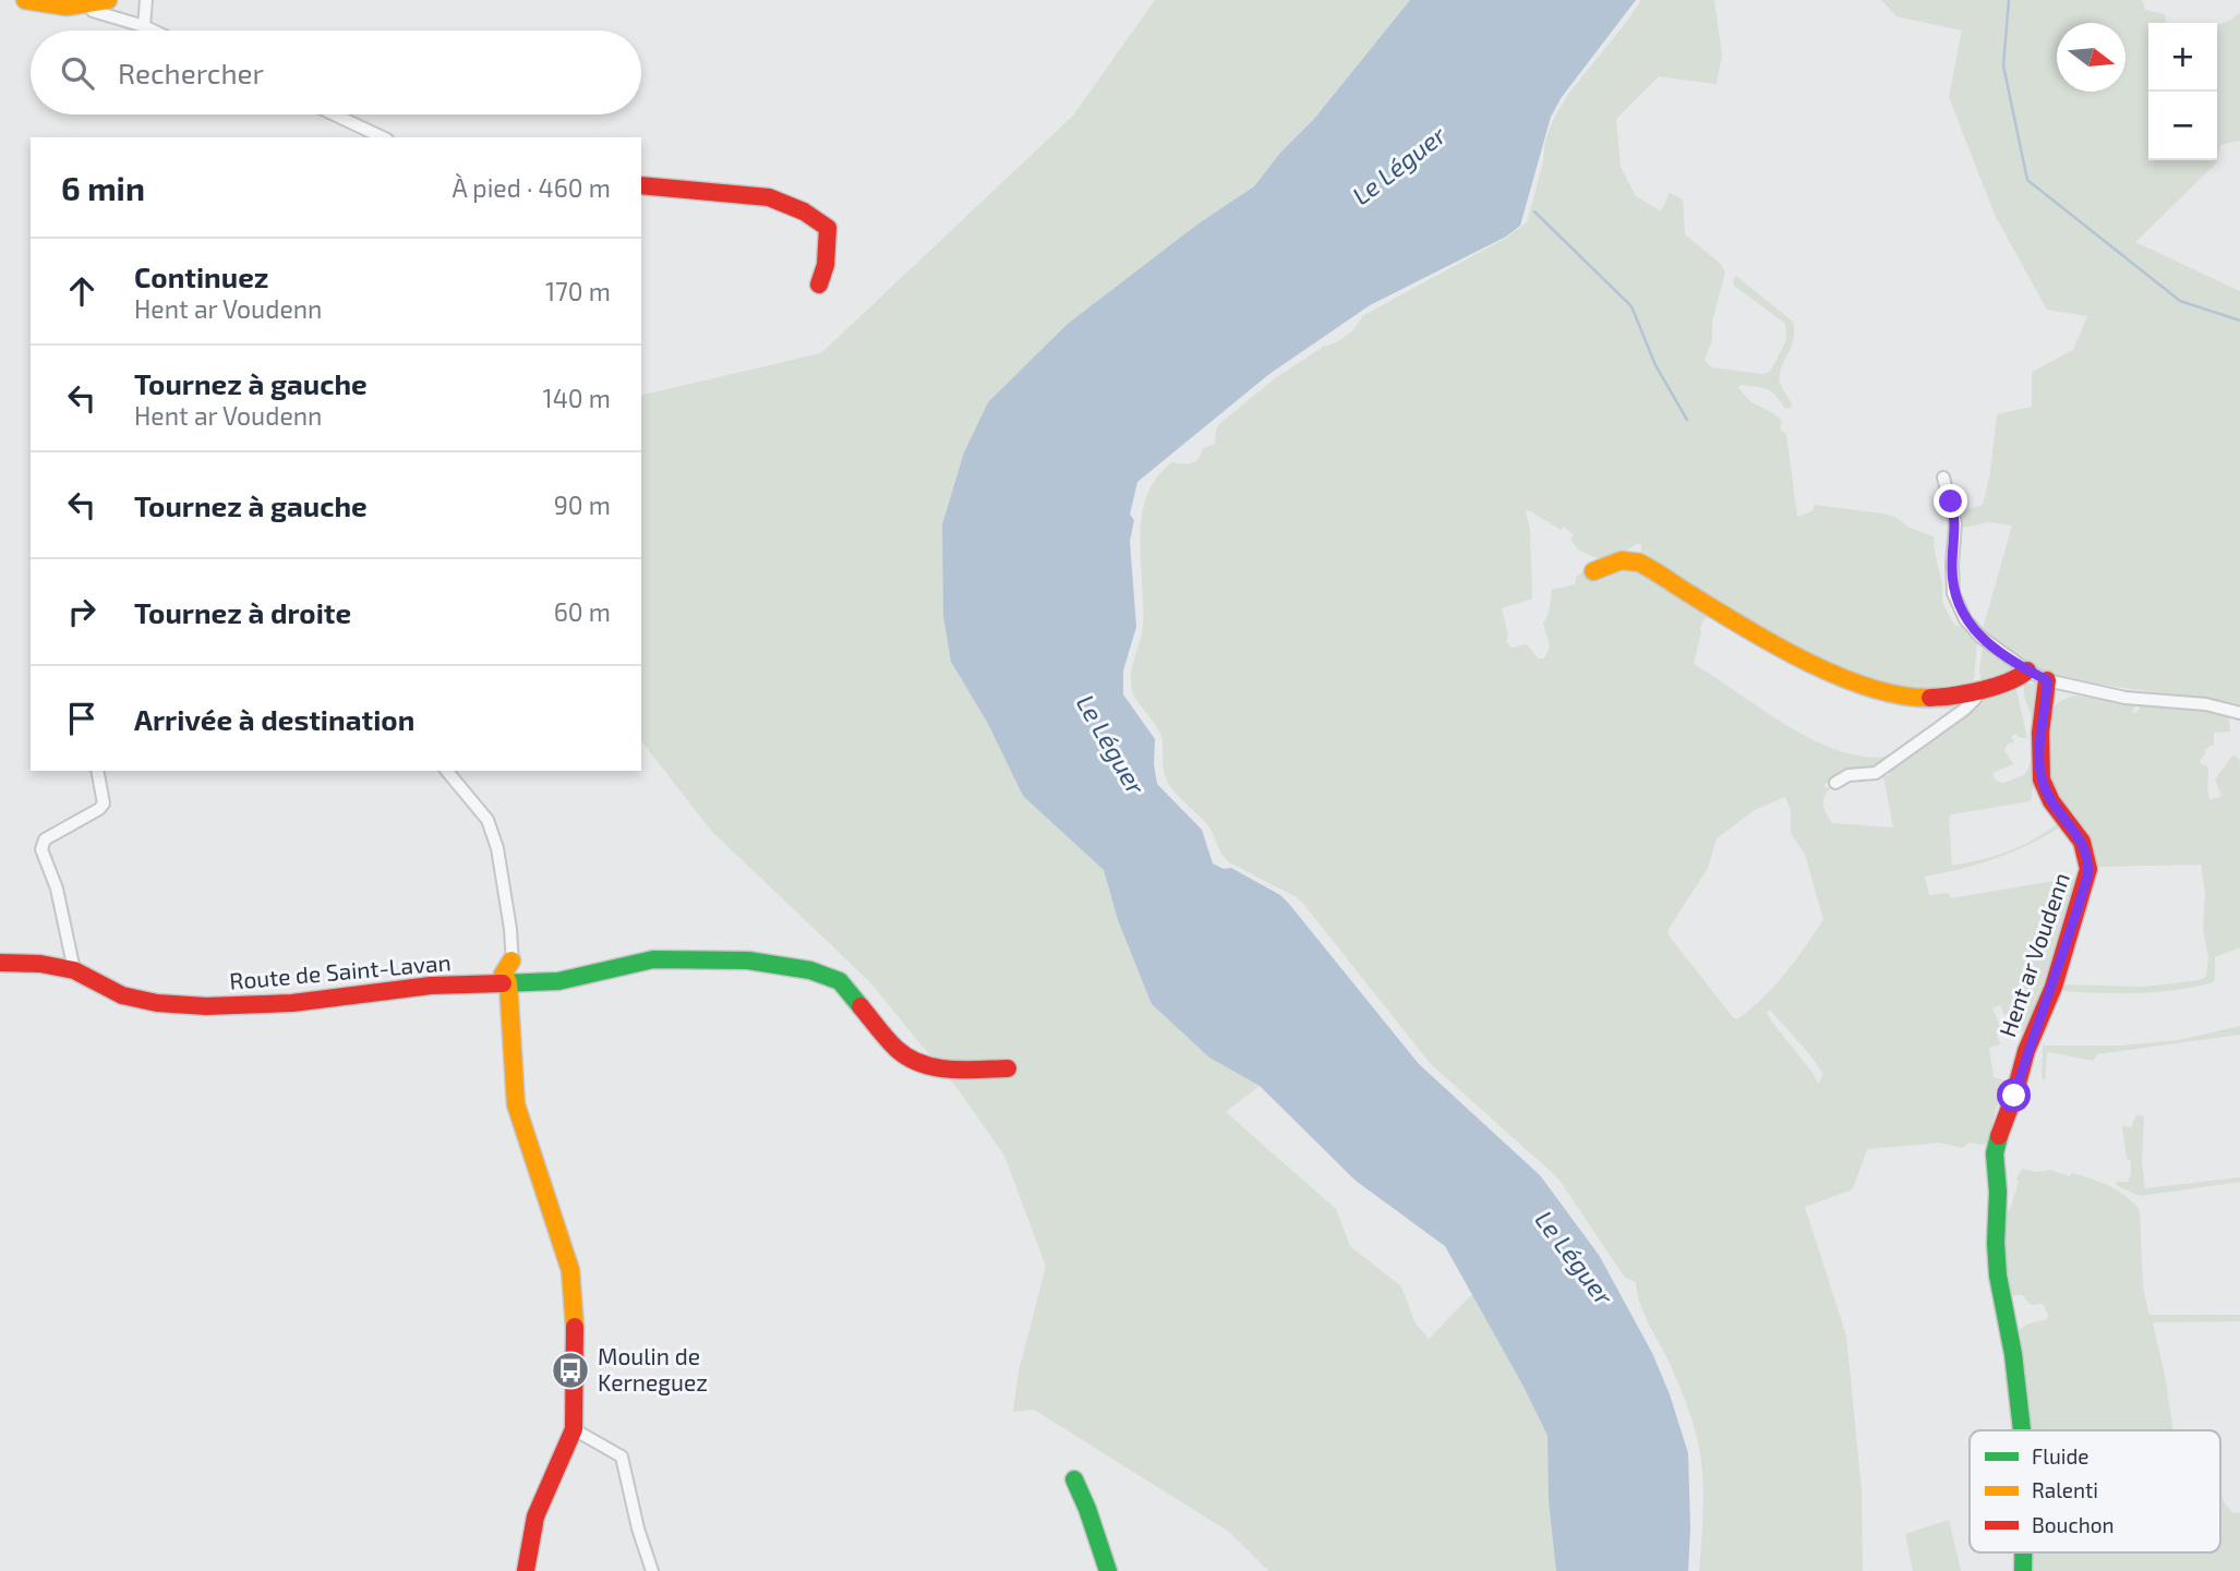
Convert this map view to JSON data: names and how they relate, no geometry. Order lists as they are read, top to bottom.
{
  "streets": {
    "street": ["Hent ar Voudenn", "Route de Saint-Lavan"]
  },
  "water": ["Le Léguer"],
  "places": {
    "bus stop": ["Moulin de Kerneguez"]
  },
  "legend": ["Fluide", "Ralenti", "Bouchon"],
  "north": "right",
  "page": {
    "map_buttons": ["+", "−"],
    "search": "Rechercher",
    "heading": ["6 min", "À pied · 460 m"],
    "list": [
      ["Continuez", "Hent ar Voudenn", "170 m"],
      ["Tournez à gauche", "Hent ar Voudenn", "140 m"],
      ["Tournez à gauche", "90 m"],
      ["Tournez à droite", "60 m"],
      "Arrivée à destination"
    ]
  }
}
